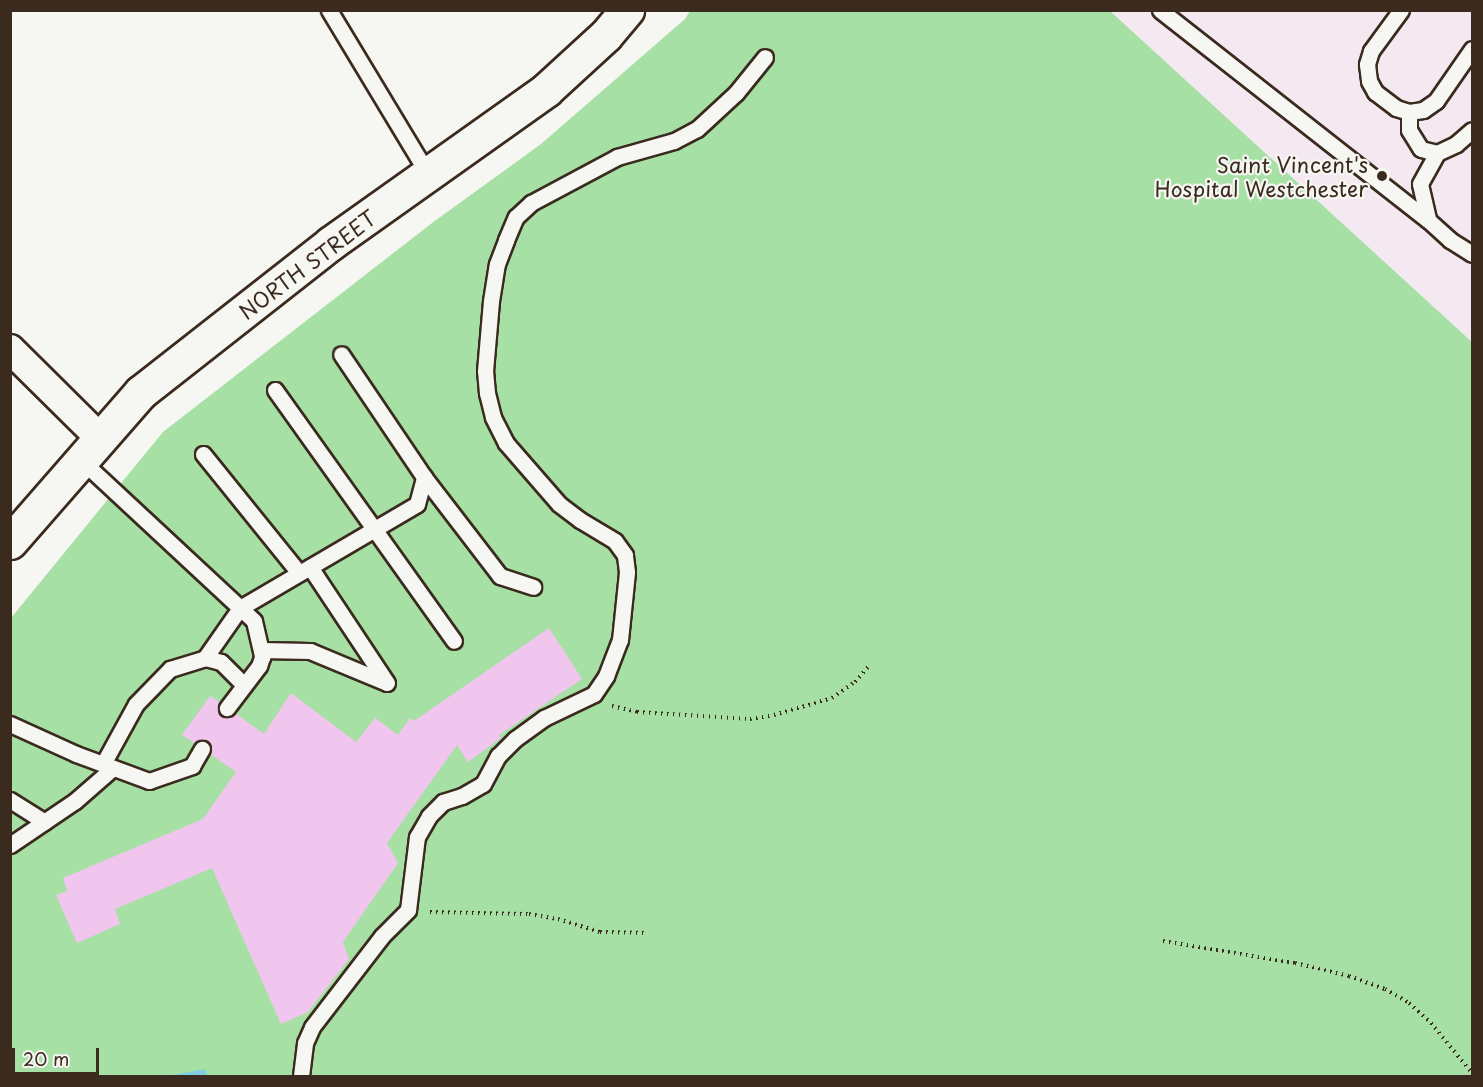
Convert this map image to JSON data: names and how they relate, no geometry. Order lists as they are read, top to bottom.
{
  "streets": {
    "street": ["NORTH STREET"]
  },
  "places": ["Saint Vincent's Hospital Westchester"],
  "scale_bar": "20 m"
}
